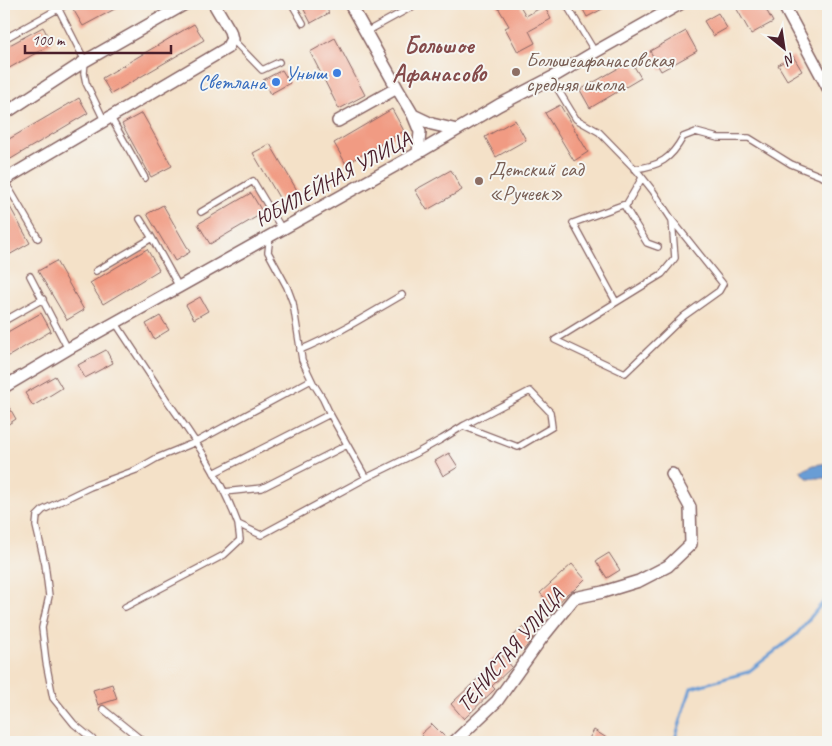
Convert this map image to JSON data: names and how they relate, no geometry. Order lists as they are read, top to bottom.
{
  "streets": {
    "street": ["ЮБИЛЕЙНАЯ УЛИЦА", "ТЕНИСТАЯ УЛИЦА"]
  },
  "districts": ["Большое Афанасово"],
  "places": [
    "Большеафанасовская средняя школа",
    "Уныш",
    "Светлана",
    "Детский сад «Ручеек»"
  ],
  "scale_bar": "100 m",
  "north": "bottom right"
}
